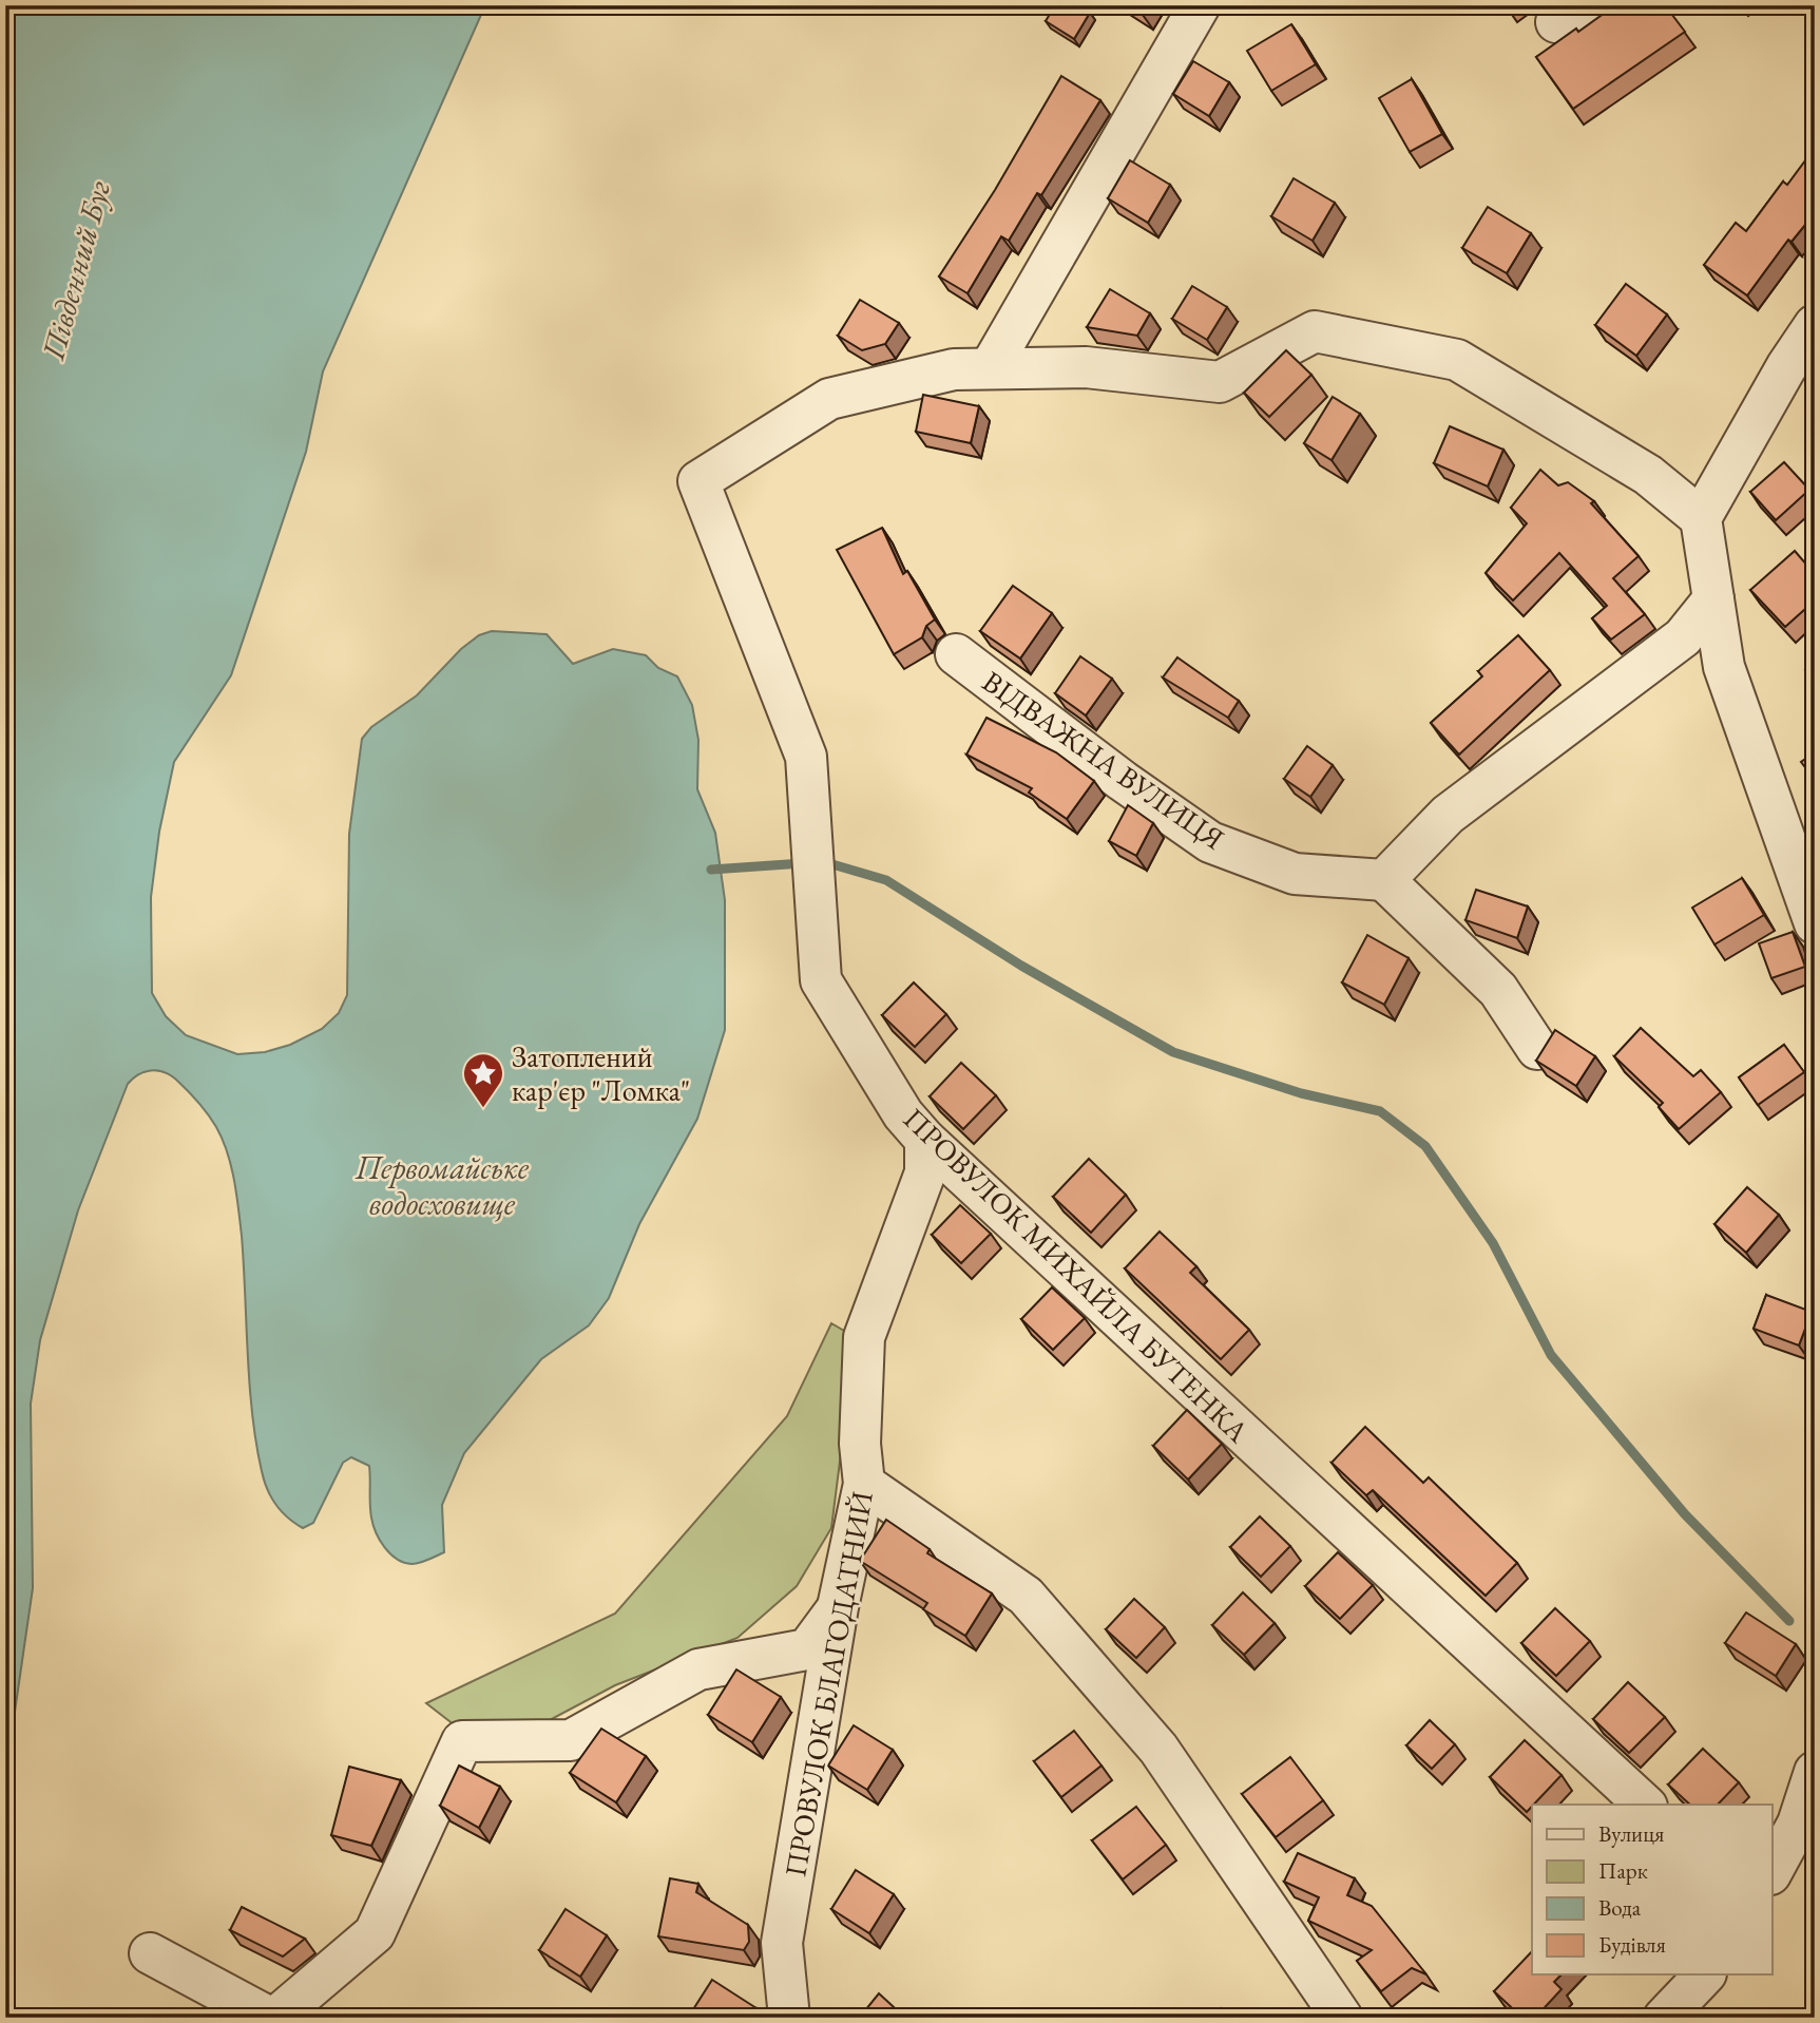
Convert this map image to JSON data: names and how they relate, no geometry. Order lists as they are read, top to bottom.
{
  "streets": {
    "street": ["ВІДВАЖНА ВУЛИЦЯ", "ПРОВУЛОК МИХАЙЛА БУТЕНКА", "ПРОВУЛОК БЛАГОДАТНИЙ"]
  },
  "crossings": [
    ["ПРОВУЛОК МИХАЙЛА БУТЕНКА", "ПРОВУЛОК БЛАГОДАТНИЙ"]
  ],
  "water": ["Південний Буг", "Первомайське водосховище"],
  "places": {
    "place": ["Затоплений кар'єр \"Ломка\""]
  },
  "legend": [
    "Вулиця",
    "Парк",
    "Вода",
    "Будівля"
  ]
}
